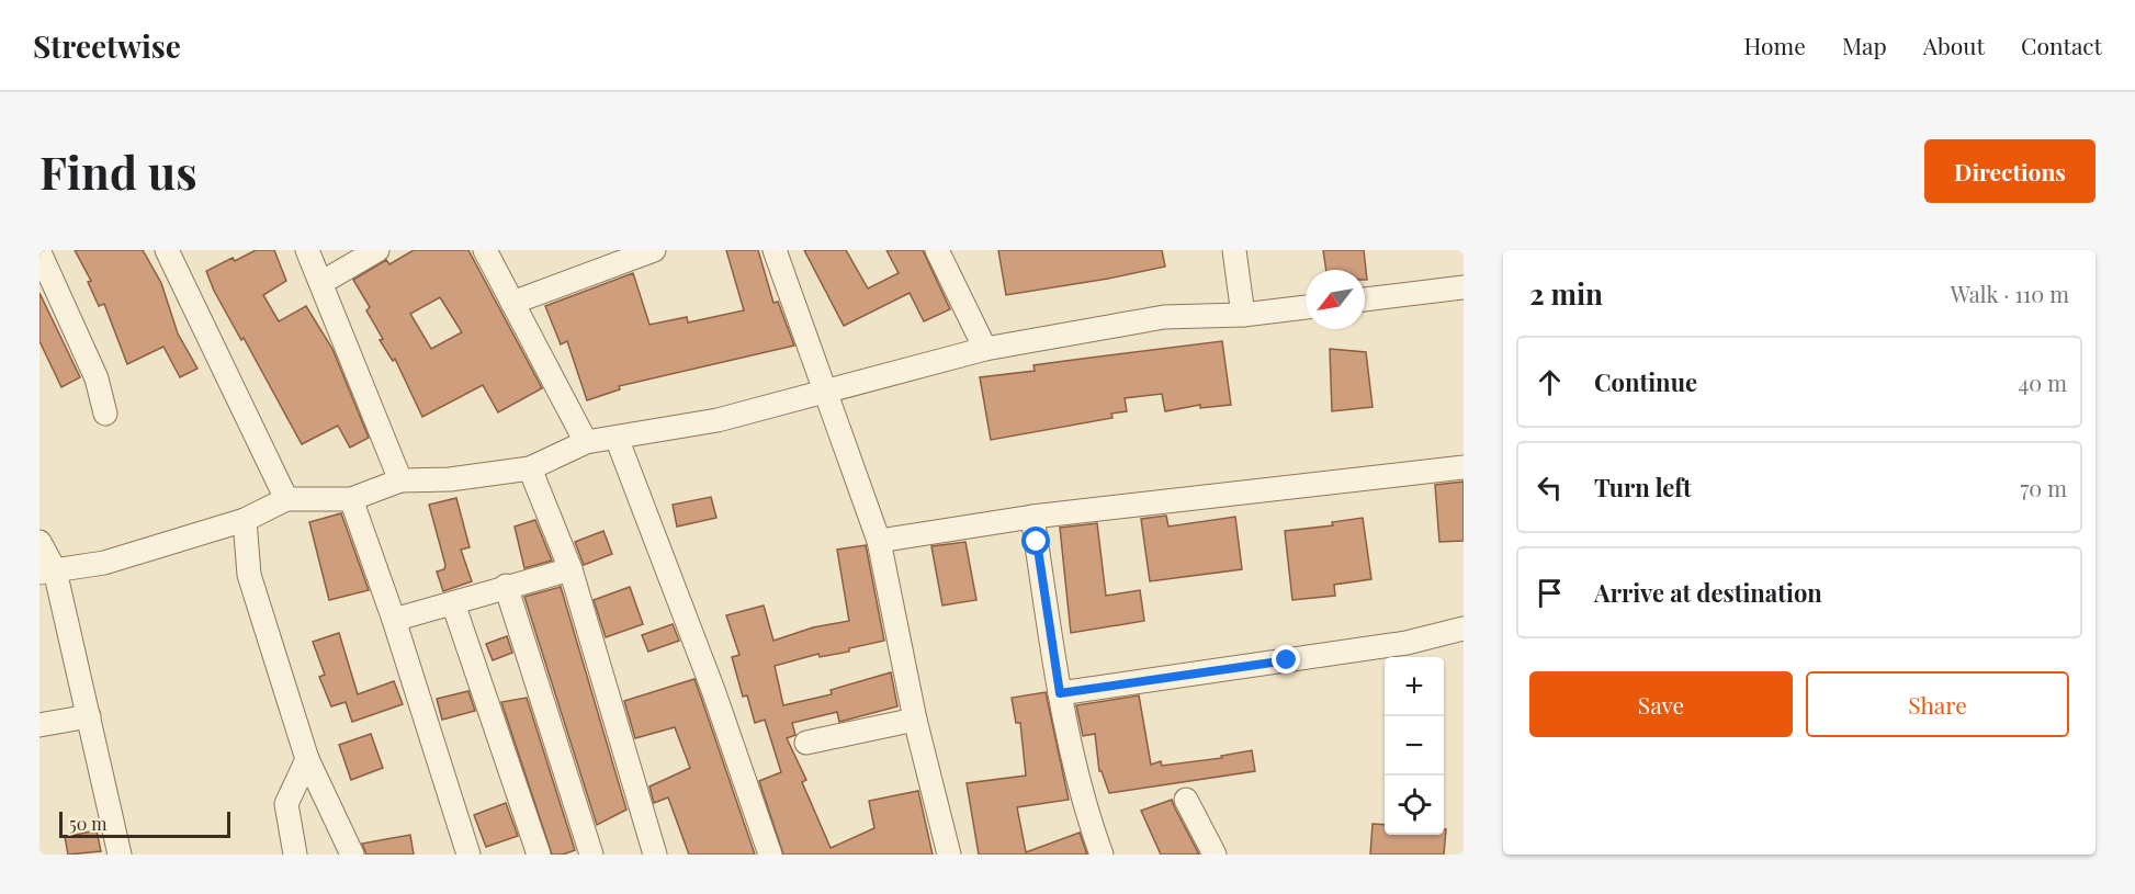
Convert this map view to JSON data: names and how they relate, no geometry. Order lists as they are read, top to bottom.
{
  "scale_bar": "50 m",
  "north": "bottom left",
  "page": {
    "header": "Streetwise",
    "nav": [
      "Home",
      "Map",
      "About",
      "Contact"
    ],
    "buttons": [
      "Directions",
      ["Save", "Share"]
    ],
    "title": "Find us",
    "heading": ["2 min", "Walk · 110 m"],
    "list": [
      ["Continue", "40 m"],
      ["Turn left", "70 m"],
      "Arrive at destination"
    ],
    "map_buttons": ["+", "−"],
    "scale": "50 m"
  }
}
